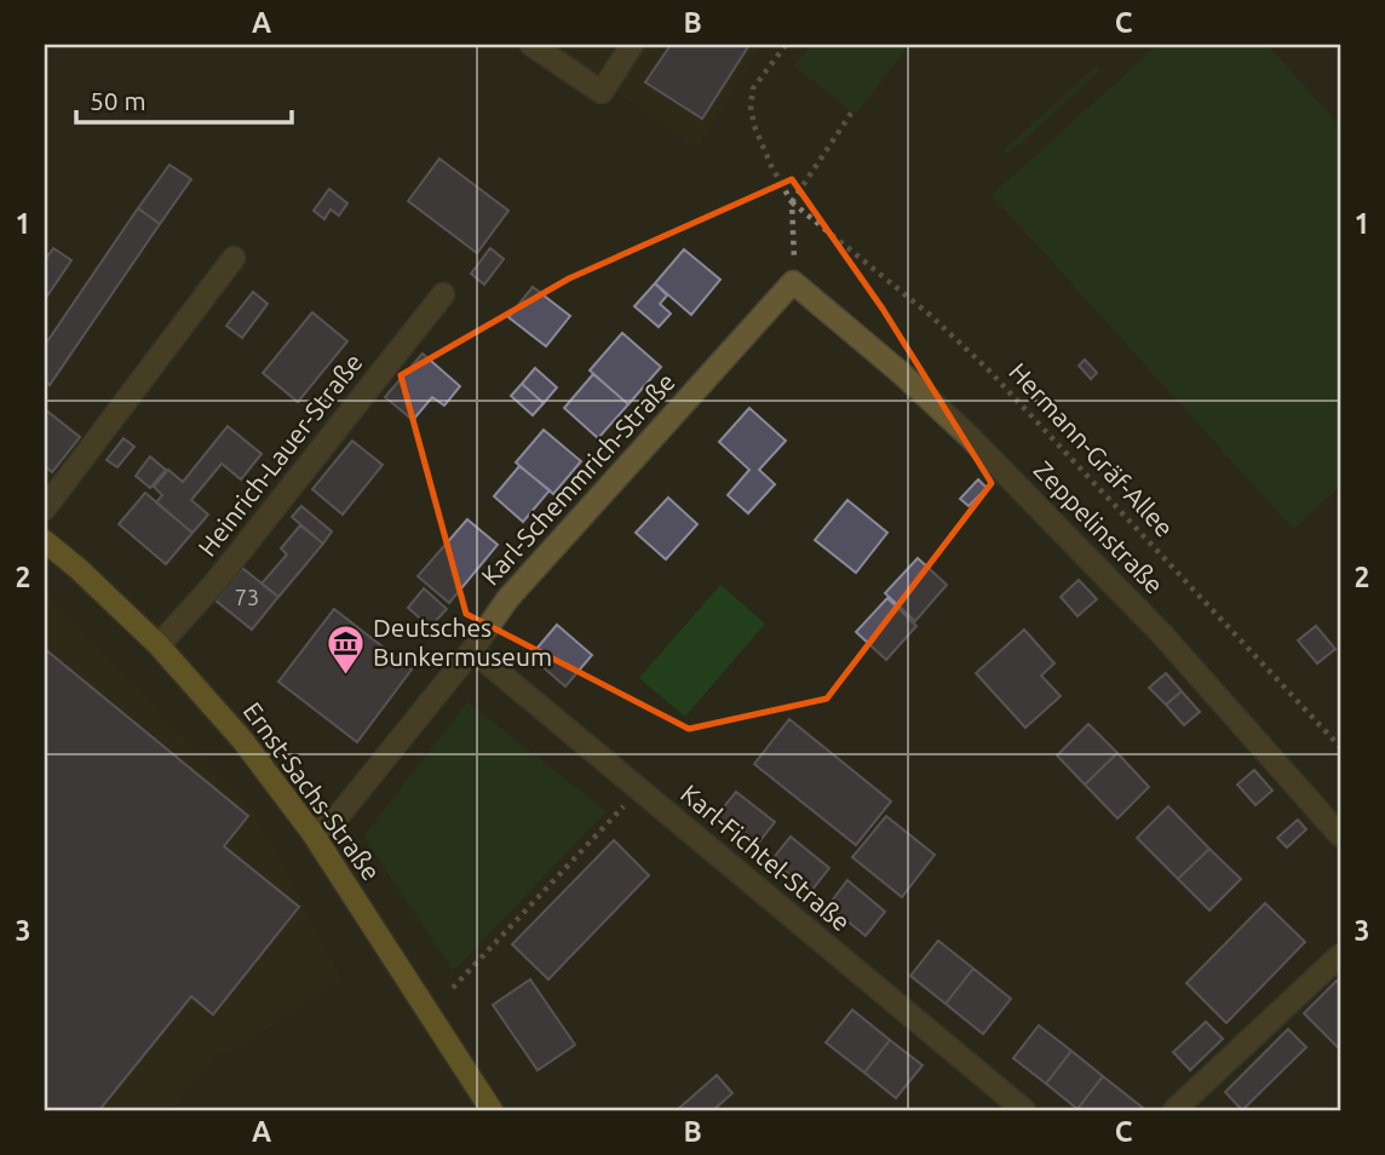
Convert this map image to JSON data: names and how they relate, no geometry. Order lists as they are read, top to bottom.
{
  "streets": {
    "main road": ["Ernst-Sachs-Straße"],
    "street": [
      "Heinrich-Lauer-Straße",
      "Karl-Schemmrich-Straße",
      "Zeppelinstraße",
      "Karl-Fichtel-Straße"
    ],
    "path": ["Hermann-Gräf-Allee"]
  },
  "crossings": [
    ["Heinrich-Lauer-Straße", "Ernst-Sachs-Straße"],
    ["Karl-Schemmrich-Straße", "Zeppelinstraße"],
    ["Karl-Schemmrich-Straße", "Ernst-Sachs-Straße"],
    ["Karl-Schemmrich-Straße", "Karl-Fichtel-Straße"]
  ],
  "places": {
    "museum": ["Deutsches Bunkermuseum"]
  },
  "house_numbers": ["73"],
  "scale_bar": "50 m",
  "grid": {
    "columns": ["A", "B", "C"],
    "rows": ["1", "2", "3"]
  }
}
